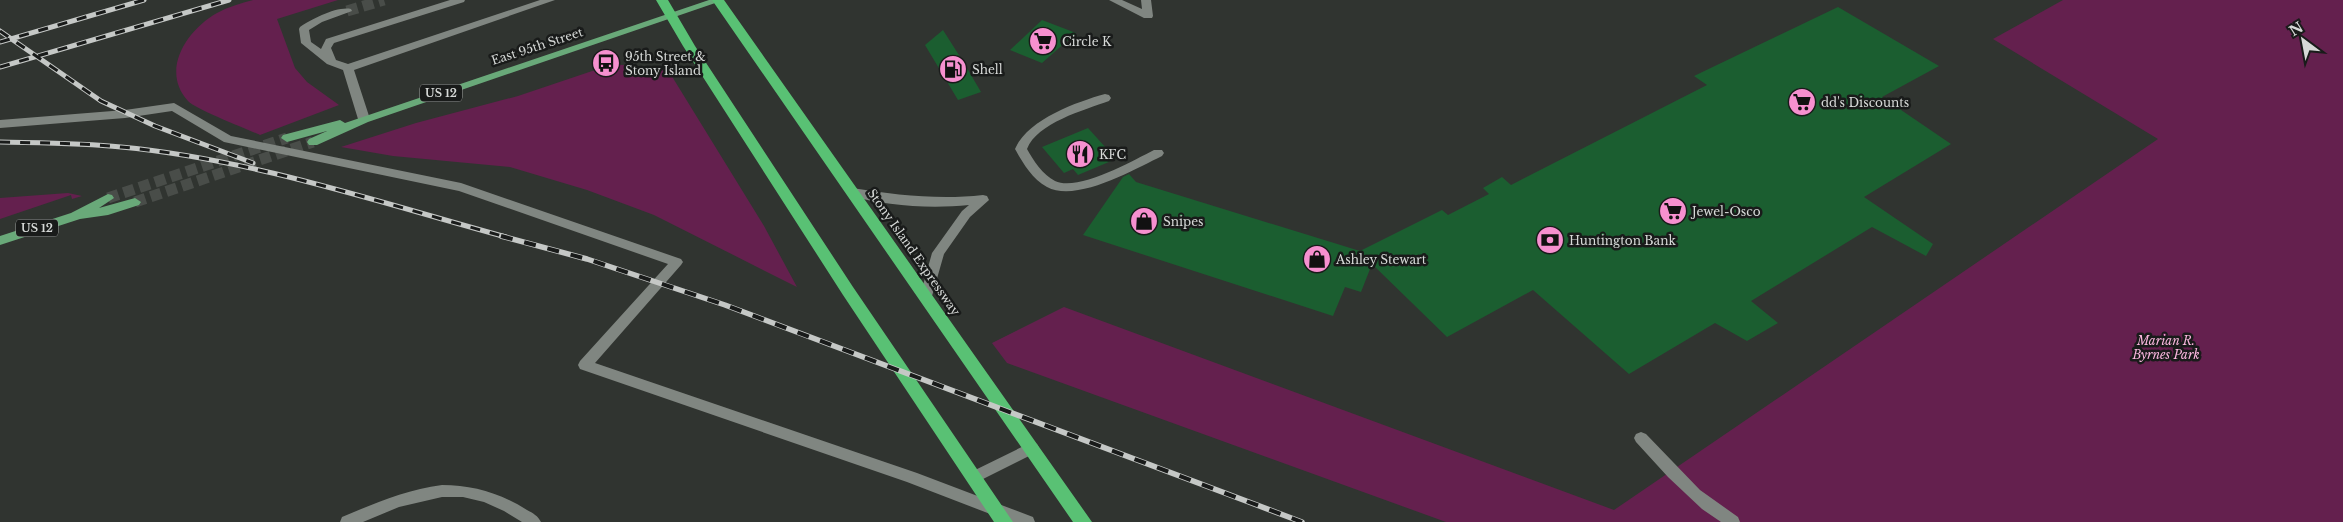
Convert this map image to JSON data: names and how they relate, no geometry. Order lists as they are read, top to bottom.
{
  "streets": {
    "highway": ["Stony Island Expressway"],
    "main road": ["East 95th Street", "US 12"]
  },
  "crossings": [
    ["East 95th Street", "Stony Island Expressway"]
  ],
  "parks": ["Marian R. Byrnes Park"],
  "places": {
    "supermarket": ["Circle K", "dd's Discounts", "Jewel-Osco"],
    "bus stop": ["95th Street & Stony Island"],
    "fuel station": ["Shell"],
    "restaurant": ["KFC"],
    "shop": ["Snipes", "Ashley Stewart"],
    "bank": ["Huntington Bank"]
  },
  "north": "top left"
}
